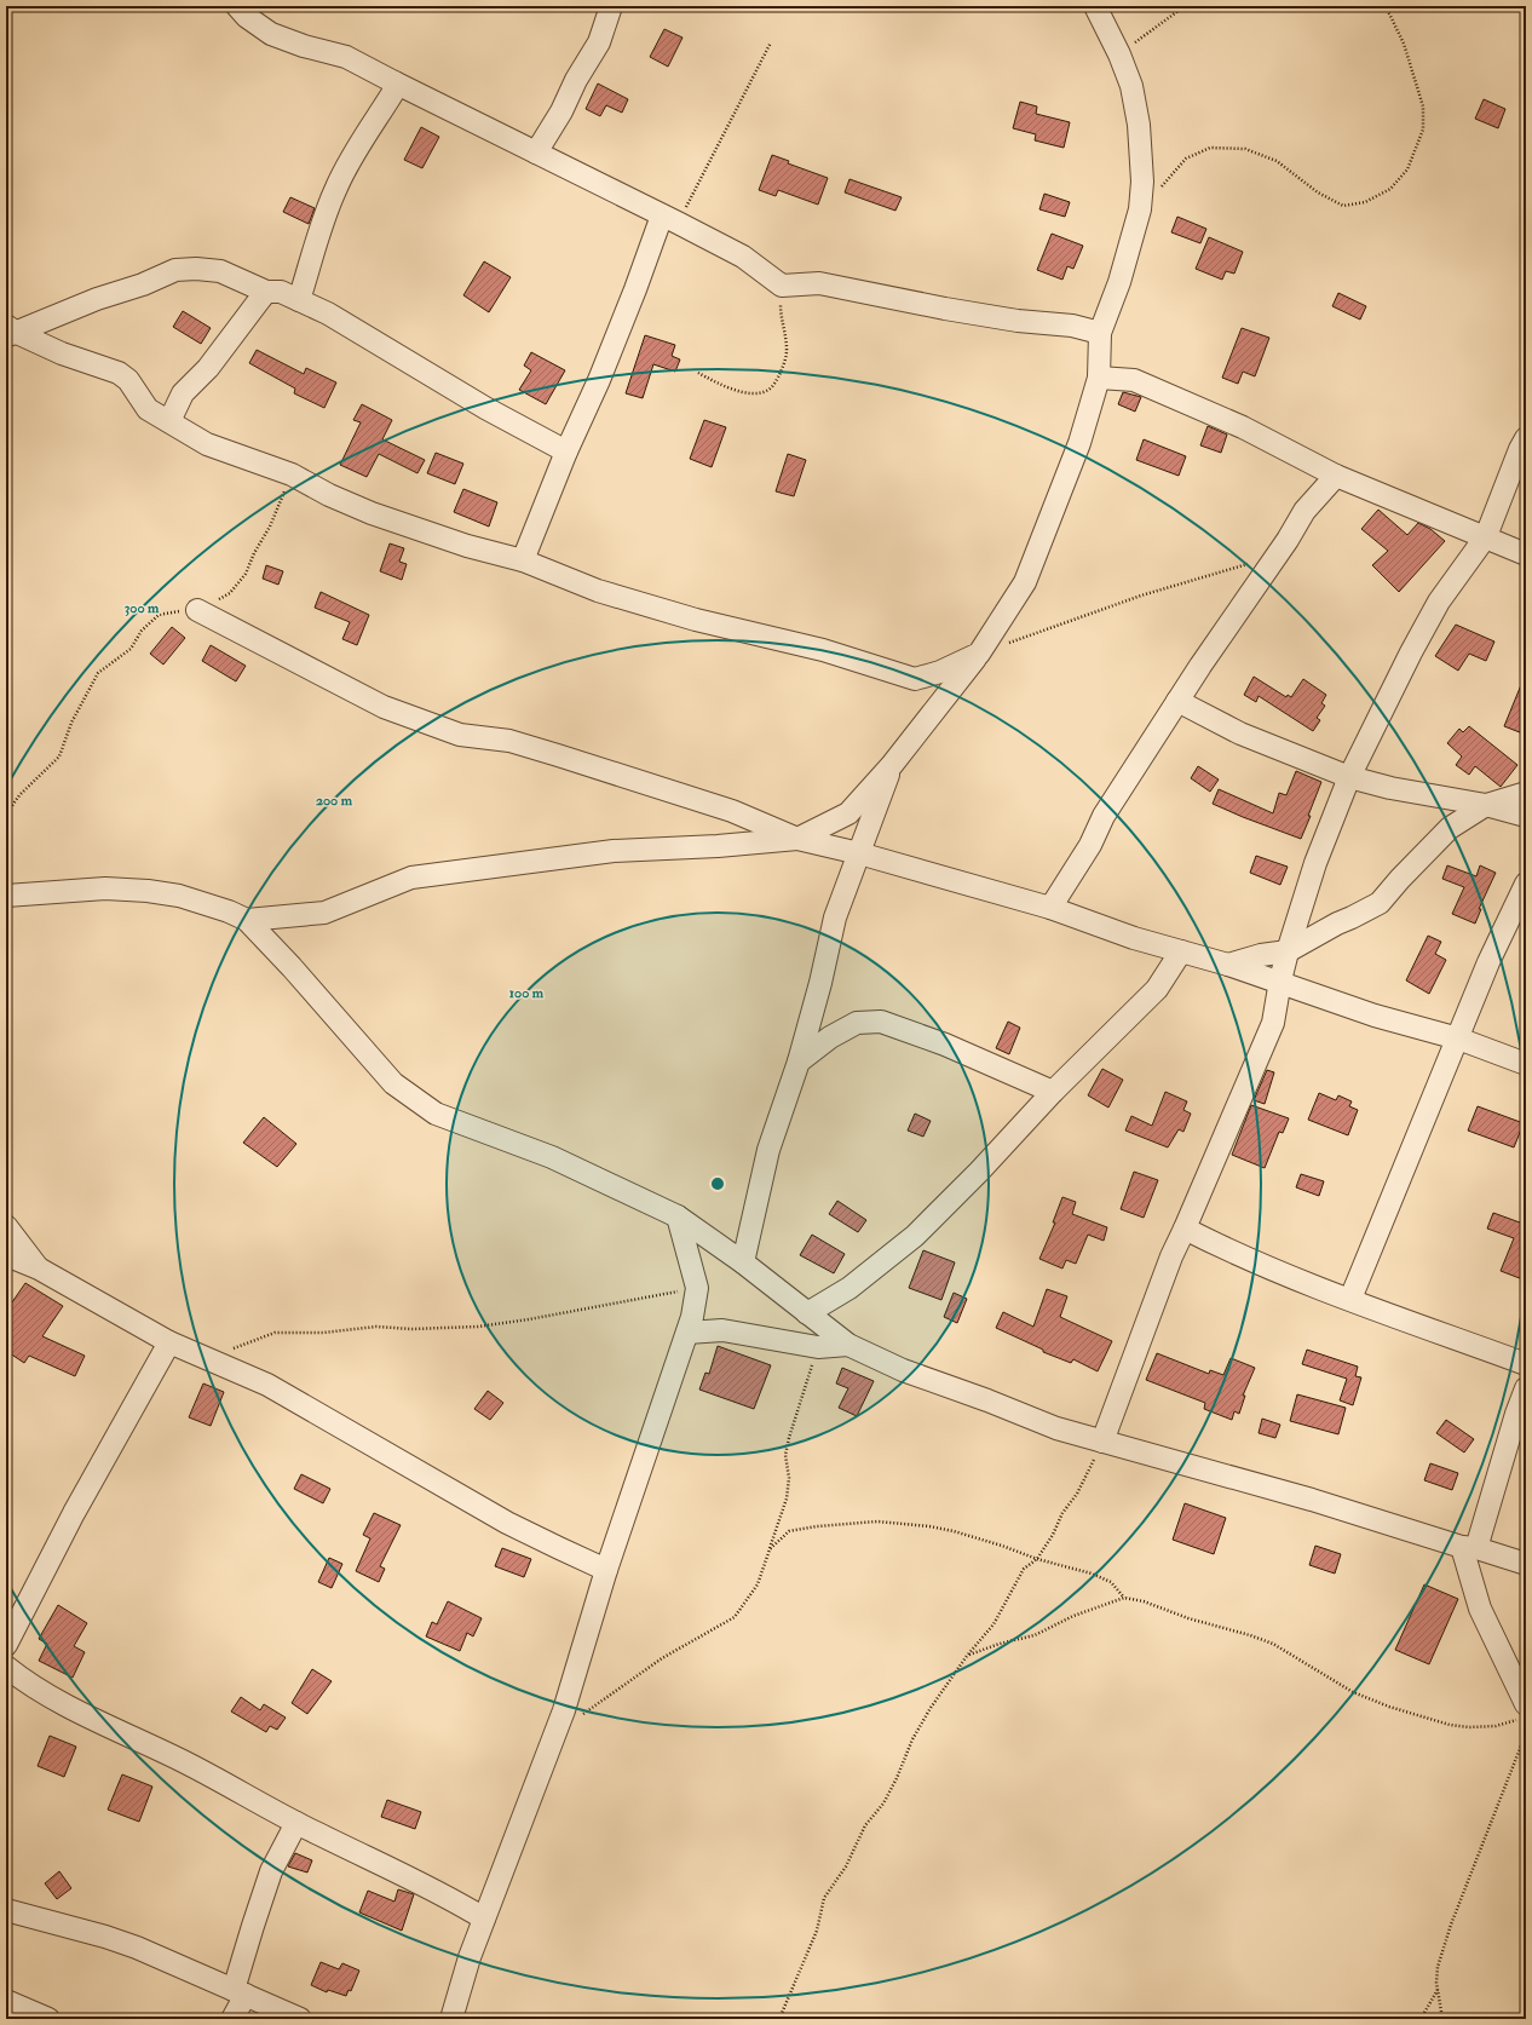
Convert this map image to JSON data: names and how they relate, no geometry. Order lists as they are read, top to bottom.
{
  "rings": ["300 m", "200 m", "100 m"]
}
